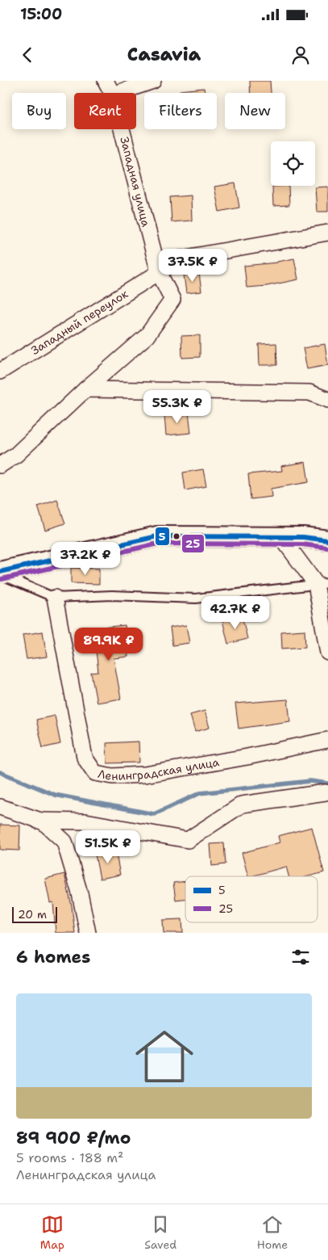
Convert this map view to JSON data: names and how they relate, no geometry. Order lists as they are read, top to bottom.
{
  "streets": {
    "street": ["Западная улица", "Западный переулок", "Ленинградская улица"]
  },
  "crossings": [
    ["Западная улица", "Западный переулок"]
  ],
  "lines": ["transit line 5", "transit line 25"],
  "legend": ["5", "25"],
  "scale_bar": "20 m",
  "page": {
    "status": "15:00",
    "header": "Casavia",
    "chip": [
      "Buy",
      "Rent",
      "Filters",
      "New"
    ],
    "price": [
      "37.5K ₽",
      "55.3K ₽",
      "37.2K ₽",
      "42.7K ₽",
      "89.9K ₽",
      "51.5K ₽"
    ],
    "scale": "20 m",
    "heading": "6 homes",
    "list": [
      {
        "name": "89 900 ₽/mo",
        "note": "5 rooms · 188 m² · Ленинградская улица"
      }
    ],
    "tabs": ["Map", "Saved", "Home"]
  }
}
